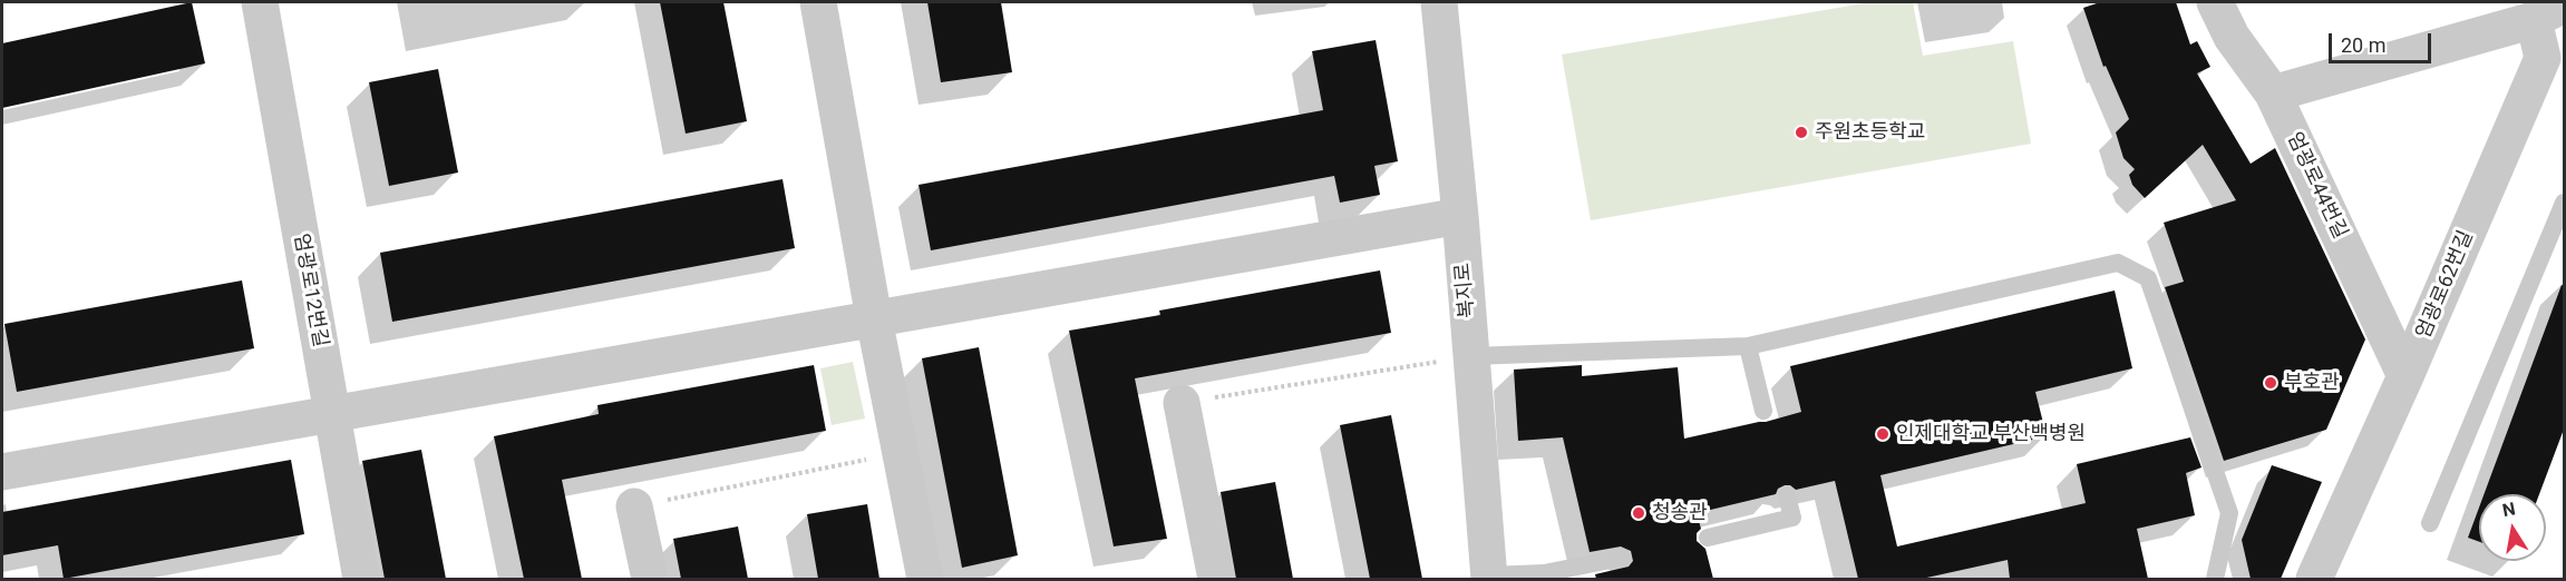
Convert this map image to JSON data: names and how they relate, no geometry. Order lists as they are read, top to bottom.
{
  "streets": {
    "street": [
      "엄광로44번길",
      "엄광로62번길",
      "엄광로12번길",
      "복지로"
    ]
  },
  "crossings": [
    ["엄광로44번길", "엄광로62번길"]
  ],
  "places": [
    "주원초등학교",
    "부호관",
    "인제대학교 부산백병원",
    "청송관"
  ],
  "scale_bar": "20 m",
  "north": "top"
}
